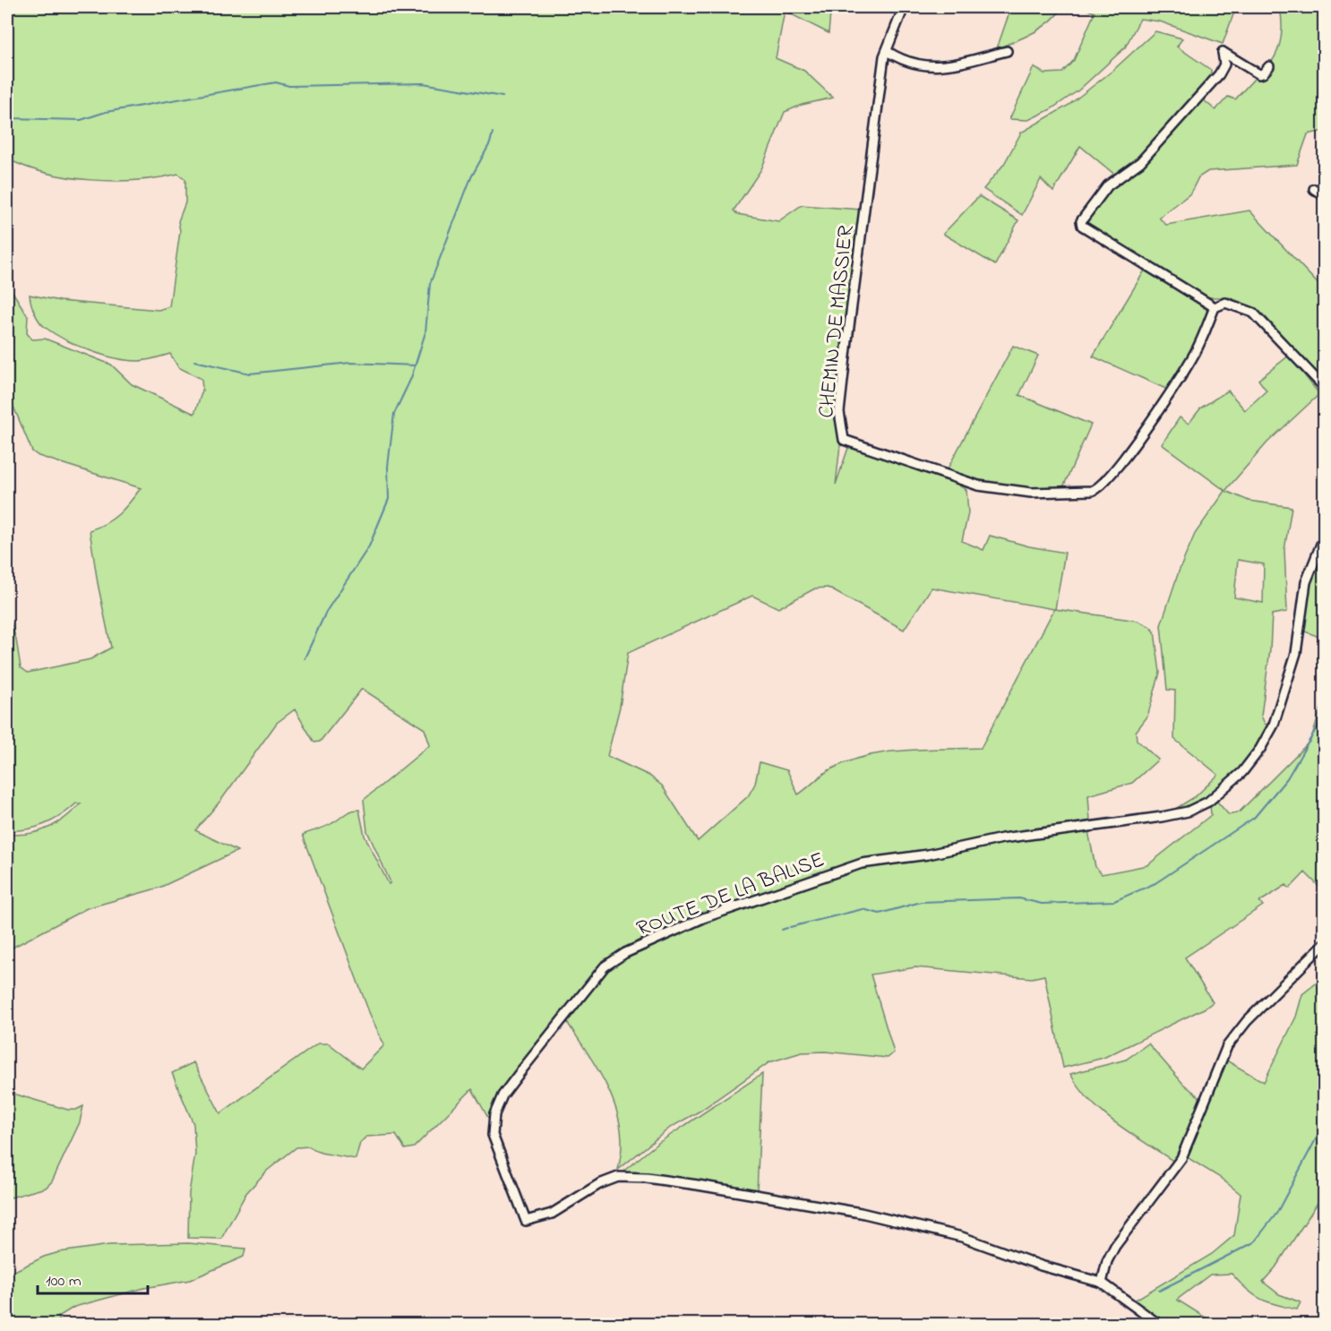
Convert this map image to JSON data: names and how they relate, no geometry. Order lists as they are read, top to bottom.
{
  "streets": {
    "street": ["CHEMIN DE MASSIER", "ROUTE DE LA BALISE"]
  },
  "scale_bar": "100 m"
}
